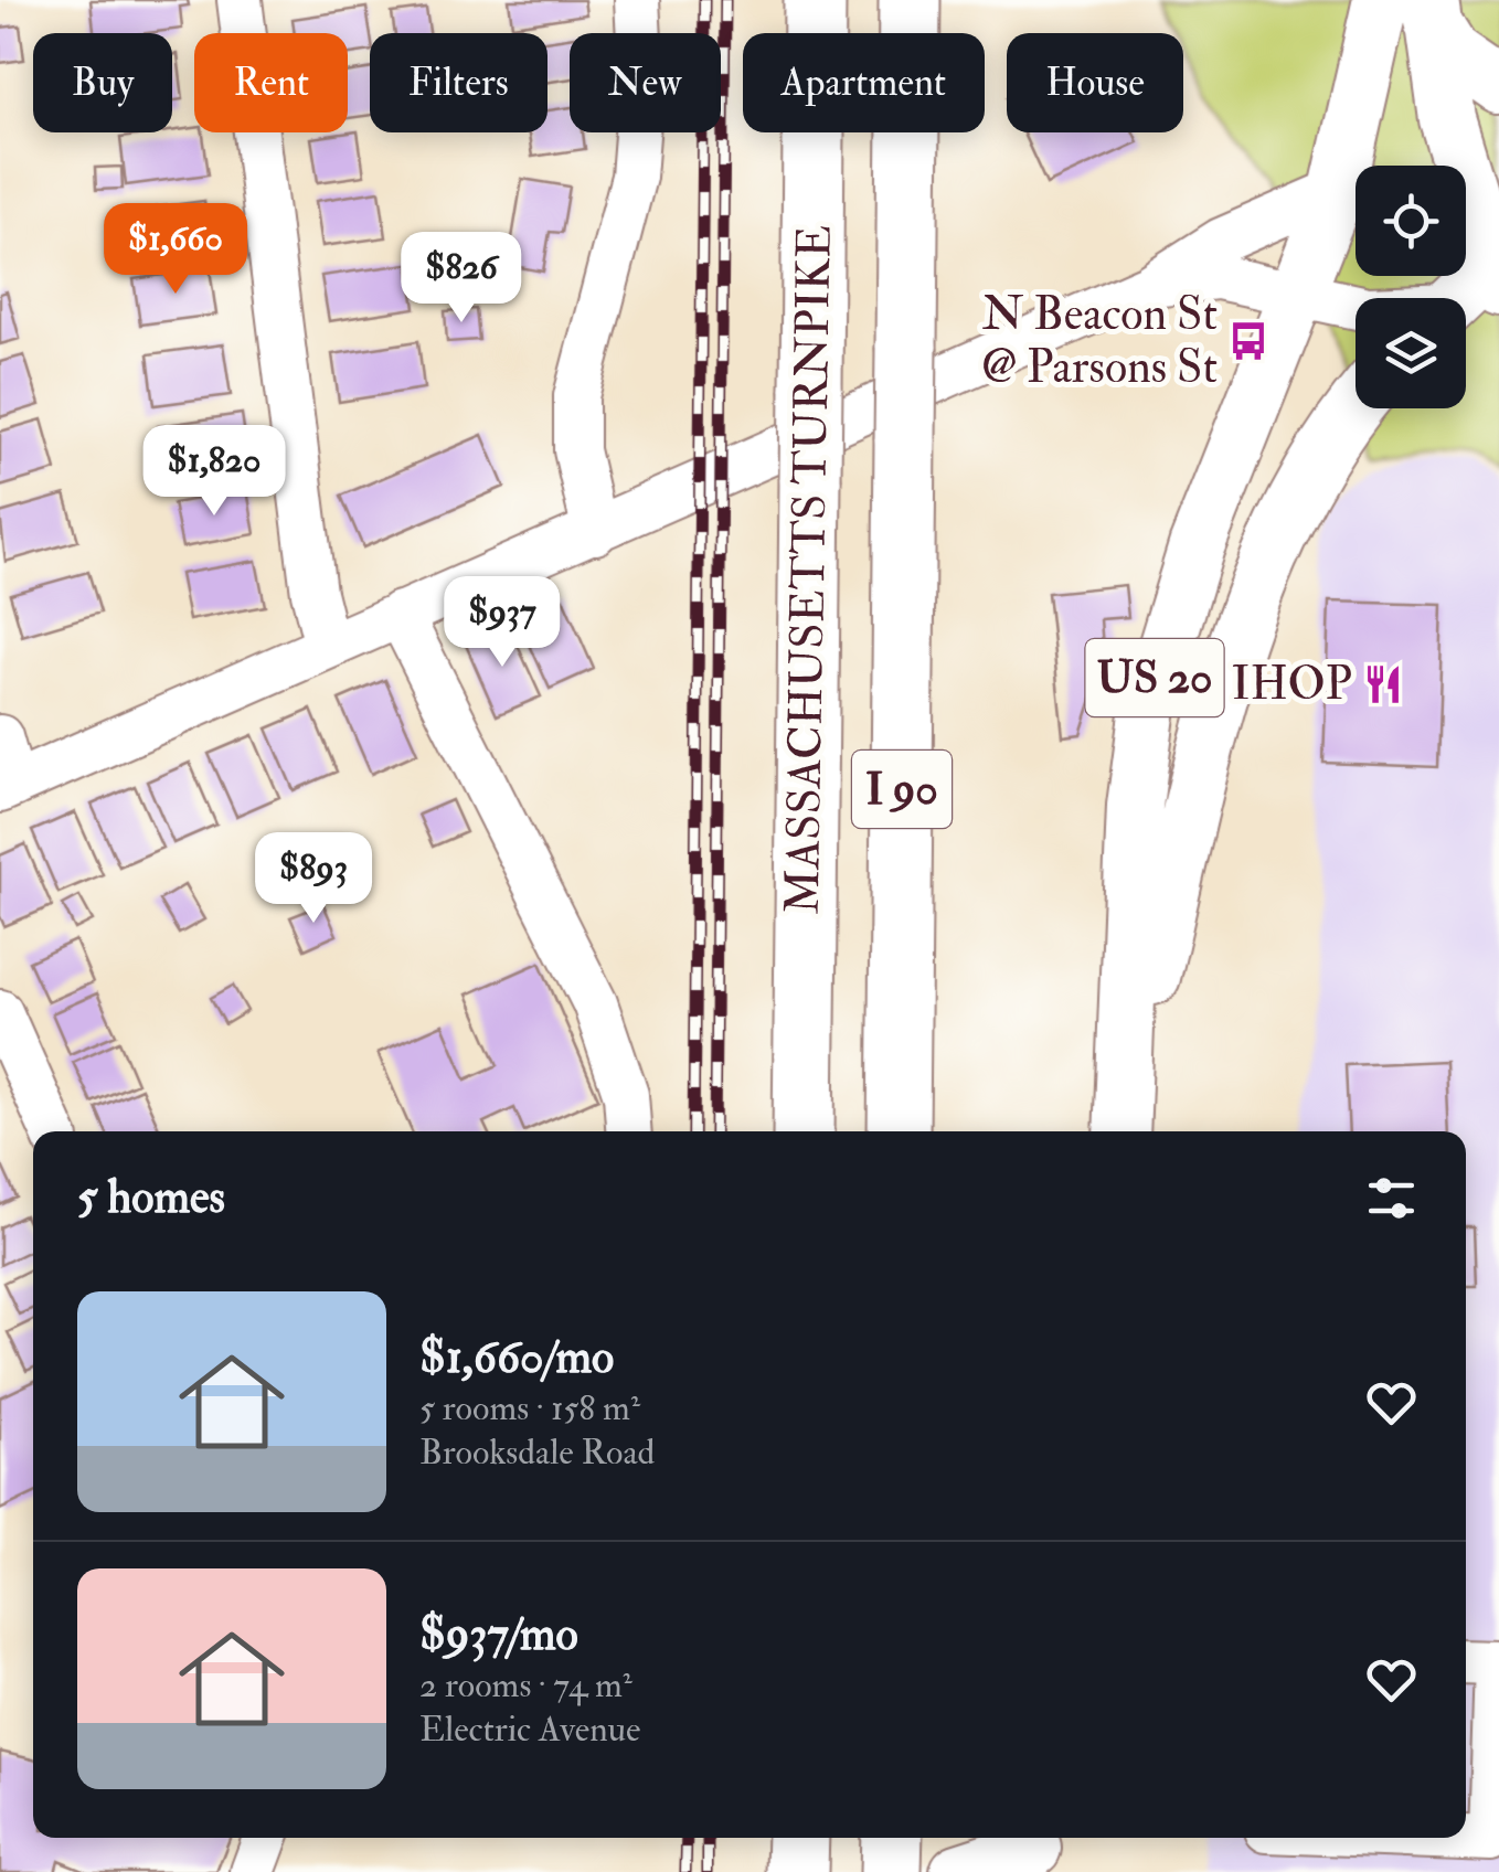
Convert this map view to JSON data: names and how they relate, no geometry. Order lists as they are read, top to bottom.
{
  "streets": {
    "highway": ["MASSACHUSETTS TURNPIKE", "I 90"],
    "main road": ["US 20"]
  },
  "places": {
    "bus stop": ["N Beacon St @ Parsons St"],
    "restaurant": ["IHOP"]
  },
  "page": {
    "chip": [
      "Buy",
      "Rent",
      "Filters",
      "New",
      "Apartment",
      "House"
    ],
    "price": [
      "$1,660",
      "$826",
      "$1,820",
      "$937",
      "$893"
    ],
    "heading": "5 homes",
    "list": [
      {
        "name": "$1,660/mo",
        "note": "5 rooms · 158 m² · Brooksdale Road"
      },
      {
        "name": "$937/mo",
        "note": "2 rooms · 74 m² · Electric Avenue"
      }
    ]
  }
}
